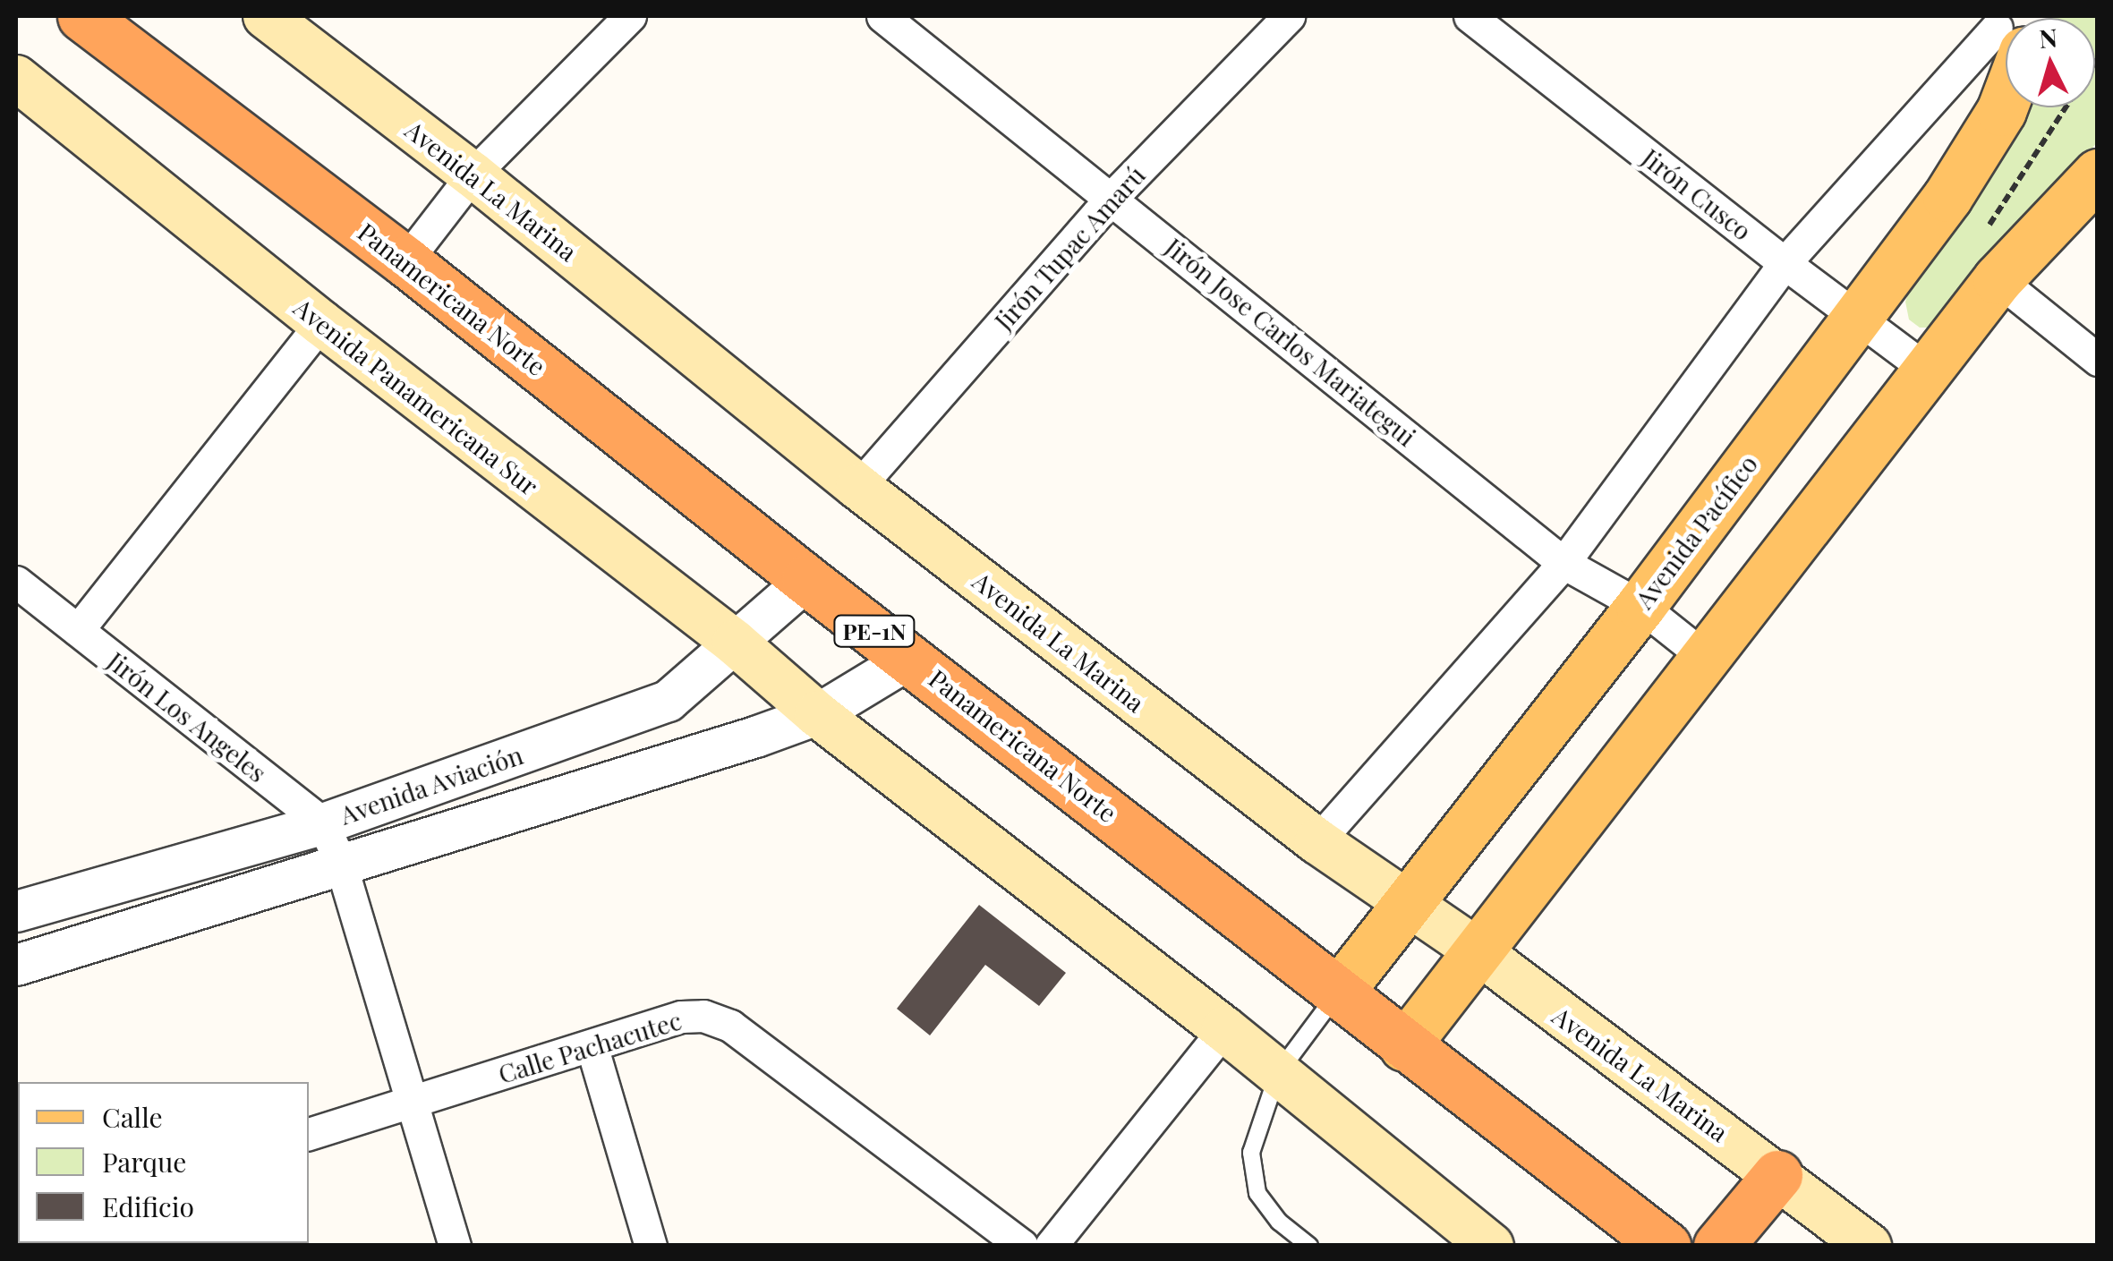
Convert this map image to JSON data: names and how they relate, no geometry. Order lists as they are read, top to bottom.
{
  "streets": {
    "highway": ["Panamericana Norte", "PE-1N"],
    "main road": ["Avenida La Marina", "Avenida Panamericana Sur", "Avenida Pacífico"],
    "street": [
      "Jirón Cusco",
      "Jirón Tupac Amarú",
      "Jirón Jose Carlos Mariategui",
      "Jirón Los Angeles",
      "Avenida Aviación",
      "Calle Pachacutec"
    ]
  },
  "crossings": [
    ["Avenida La Marina", "Jirón Tupac Amarú"],
    ["Avenida La Marina", "Avenida Pacífico"],
    ["Jirón Cusco", "Avenida Pacífico"],
    ["Jirón Tupac Amarú", "Jirón Jose Carlos Mariategui"],
    ["Panamericana Norte", "Avenida Pacífico"],
    ["Panamericana Norte", "Avenida Aviación"],
    ["Jirón Jose Carlos Mariategui", "Avenida Pacífico"],
    ["Avenida Panamericana Sur", "Avenida Aviación"],
    ["Jirón Los Angeles", "Avenida Aviación"],
    ["Jirón Los Angeles", "Calle Pachacutec"]
  ],
  "legend": ["Calle", "Parque", "Edificio"],
  "north": "top"
}
